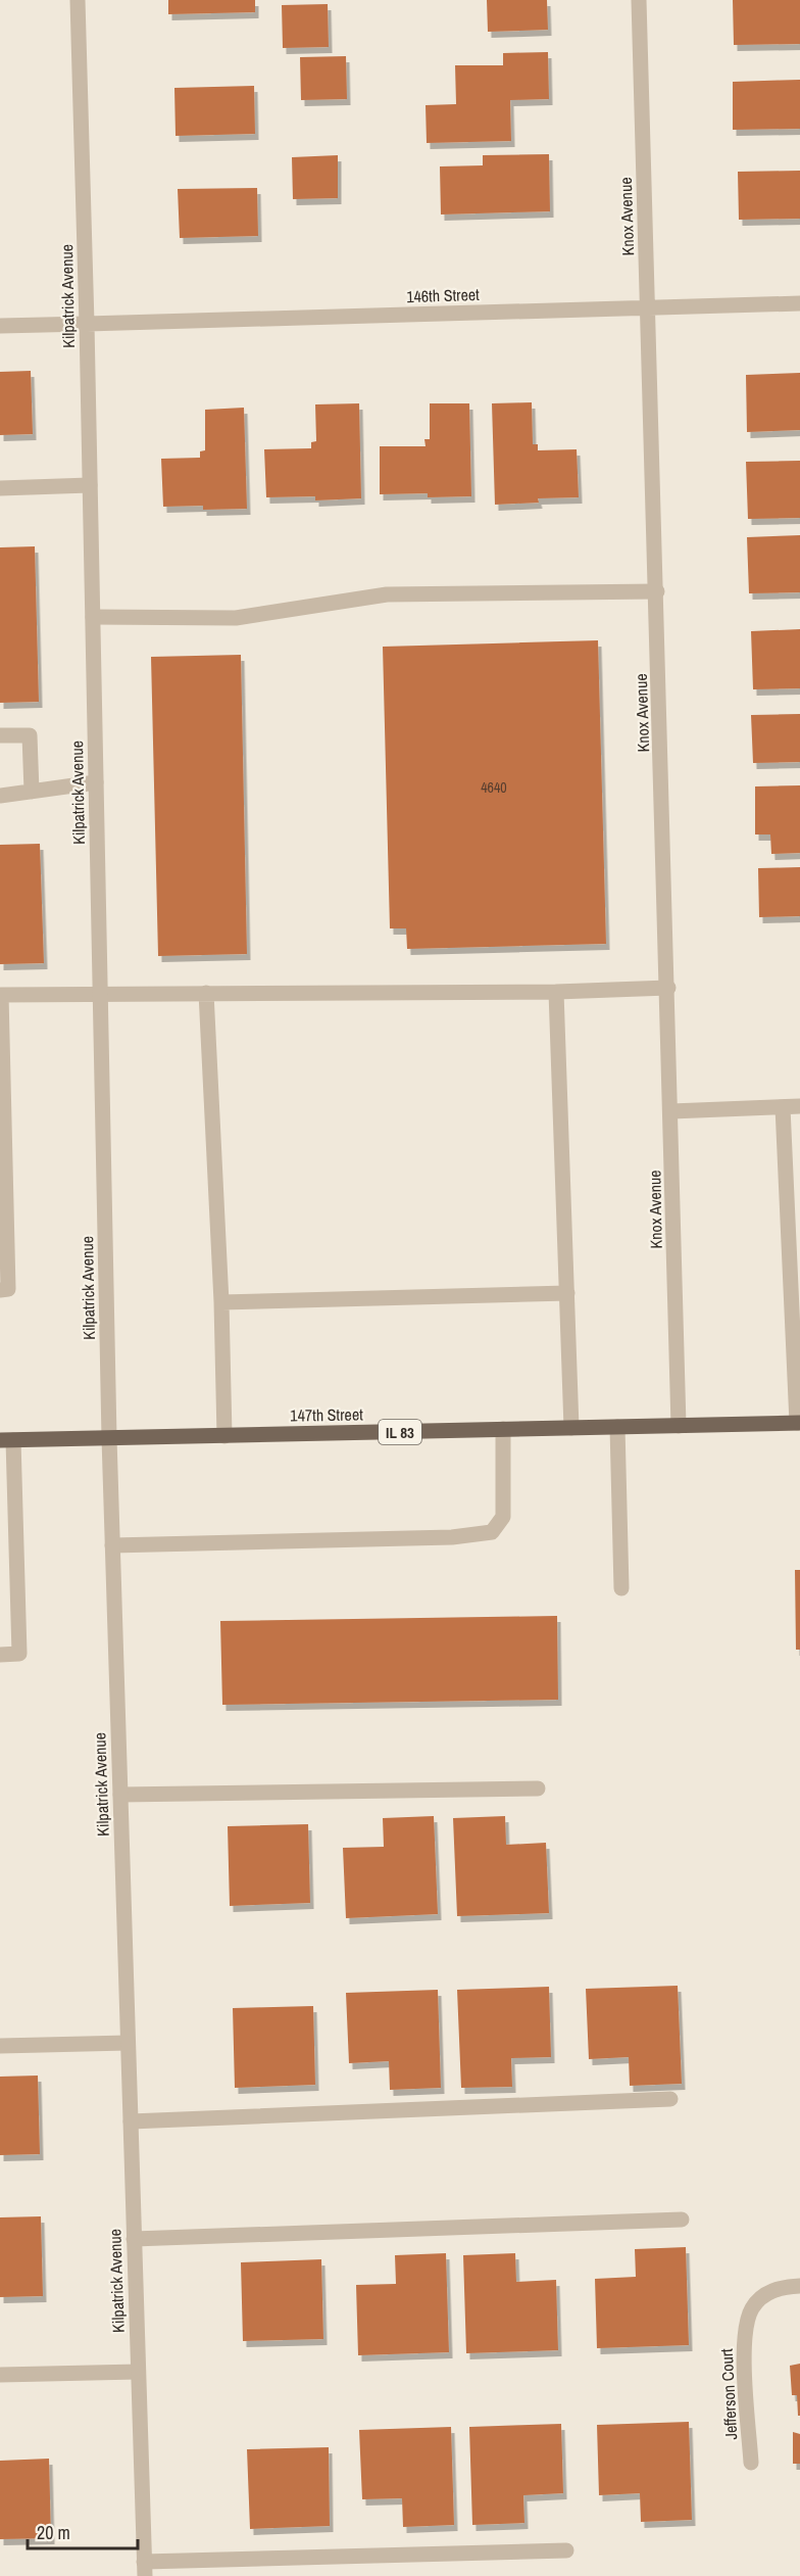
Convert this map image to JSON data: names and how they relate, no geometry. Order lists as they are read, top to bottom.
{
  "streets": {
    "main road": ["147th Street", "IL 83"],
    "street": [
      "Knox Avenue",
      "146th Street",
      "Kilpatrick Avenue",
      "Jefferson Court"
    ]
  },
  "crossings": [
    ["Knox Avenue", "146th Street"],
    ["Knox Avenue", "147th Street"],
    ["146th Street", "Kilpatrick Avenue"],
    ["Kilpatrick Avenue", "147th Street"]
  ],
  "house_numbers": ["4640"],
  "scale_bar": "20 m"
}
